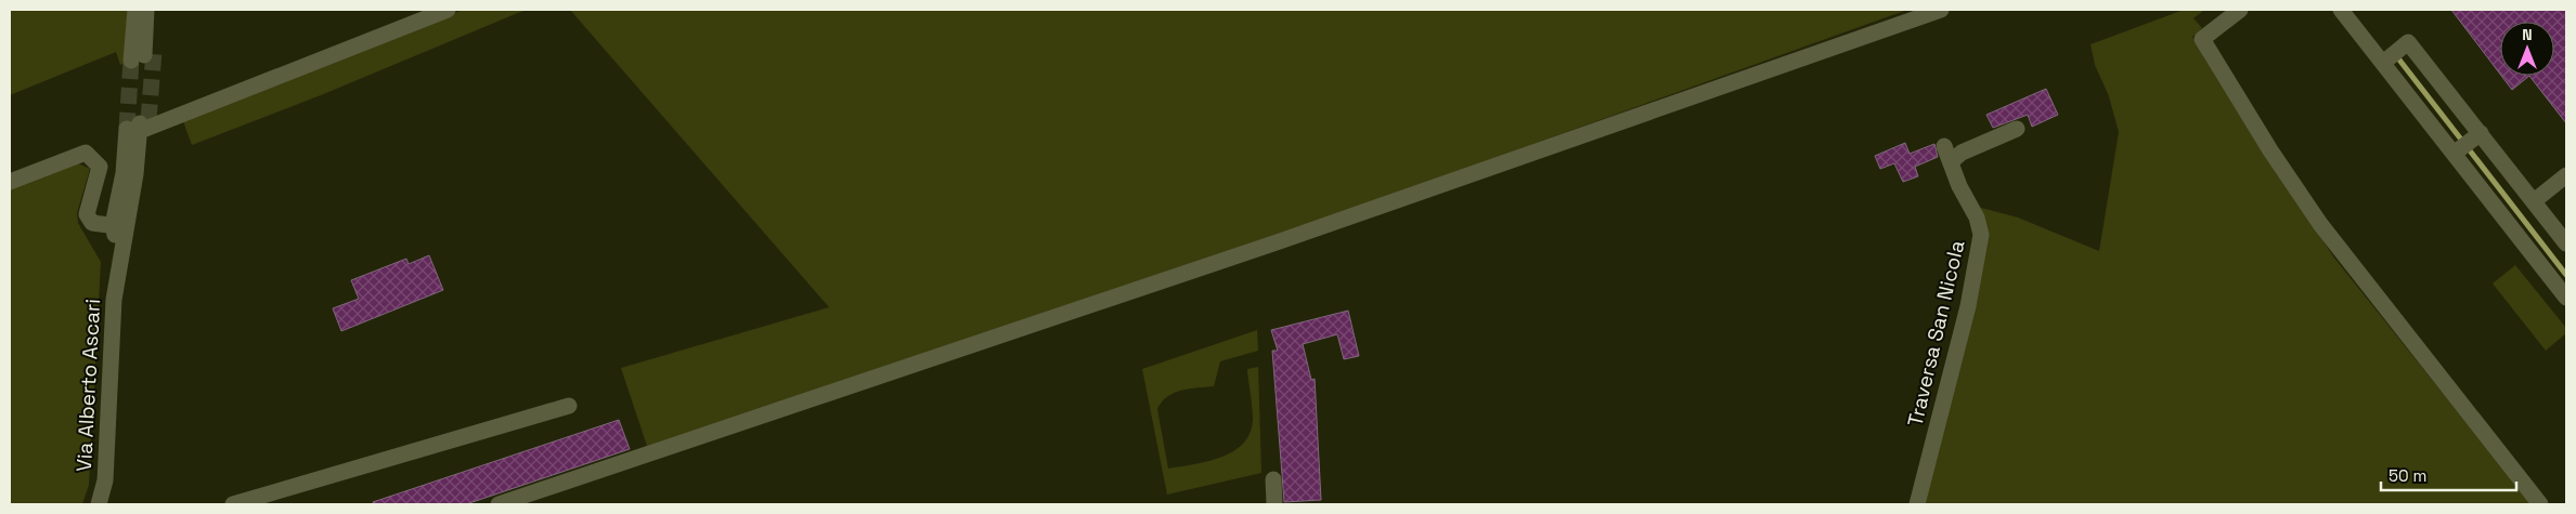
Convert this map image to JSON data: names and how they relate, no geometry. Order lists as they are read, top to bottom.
{
  "streets": {
    "street": ["Traversa San Nicola", "Via Alberto Ascari"]
  },
  "scale_bar": "50 m",
  "north": "top"
}
